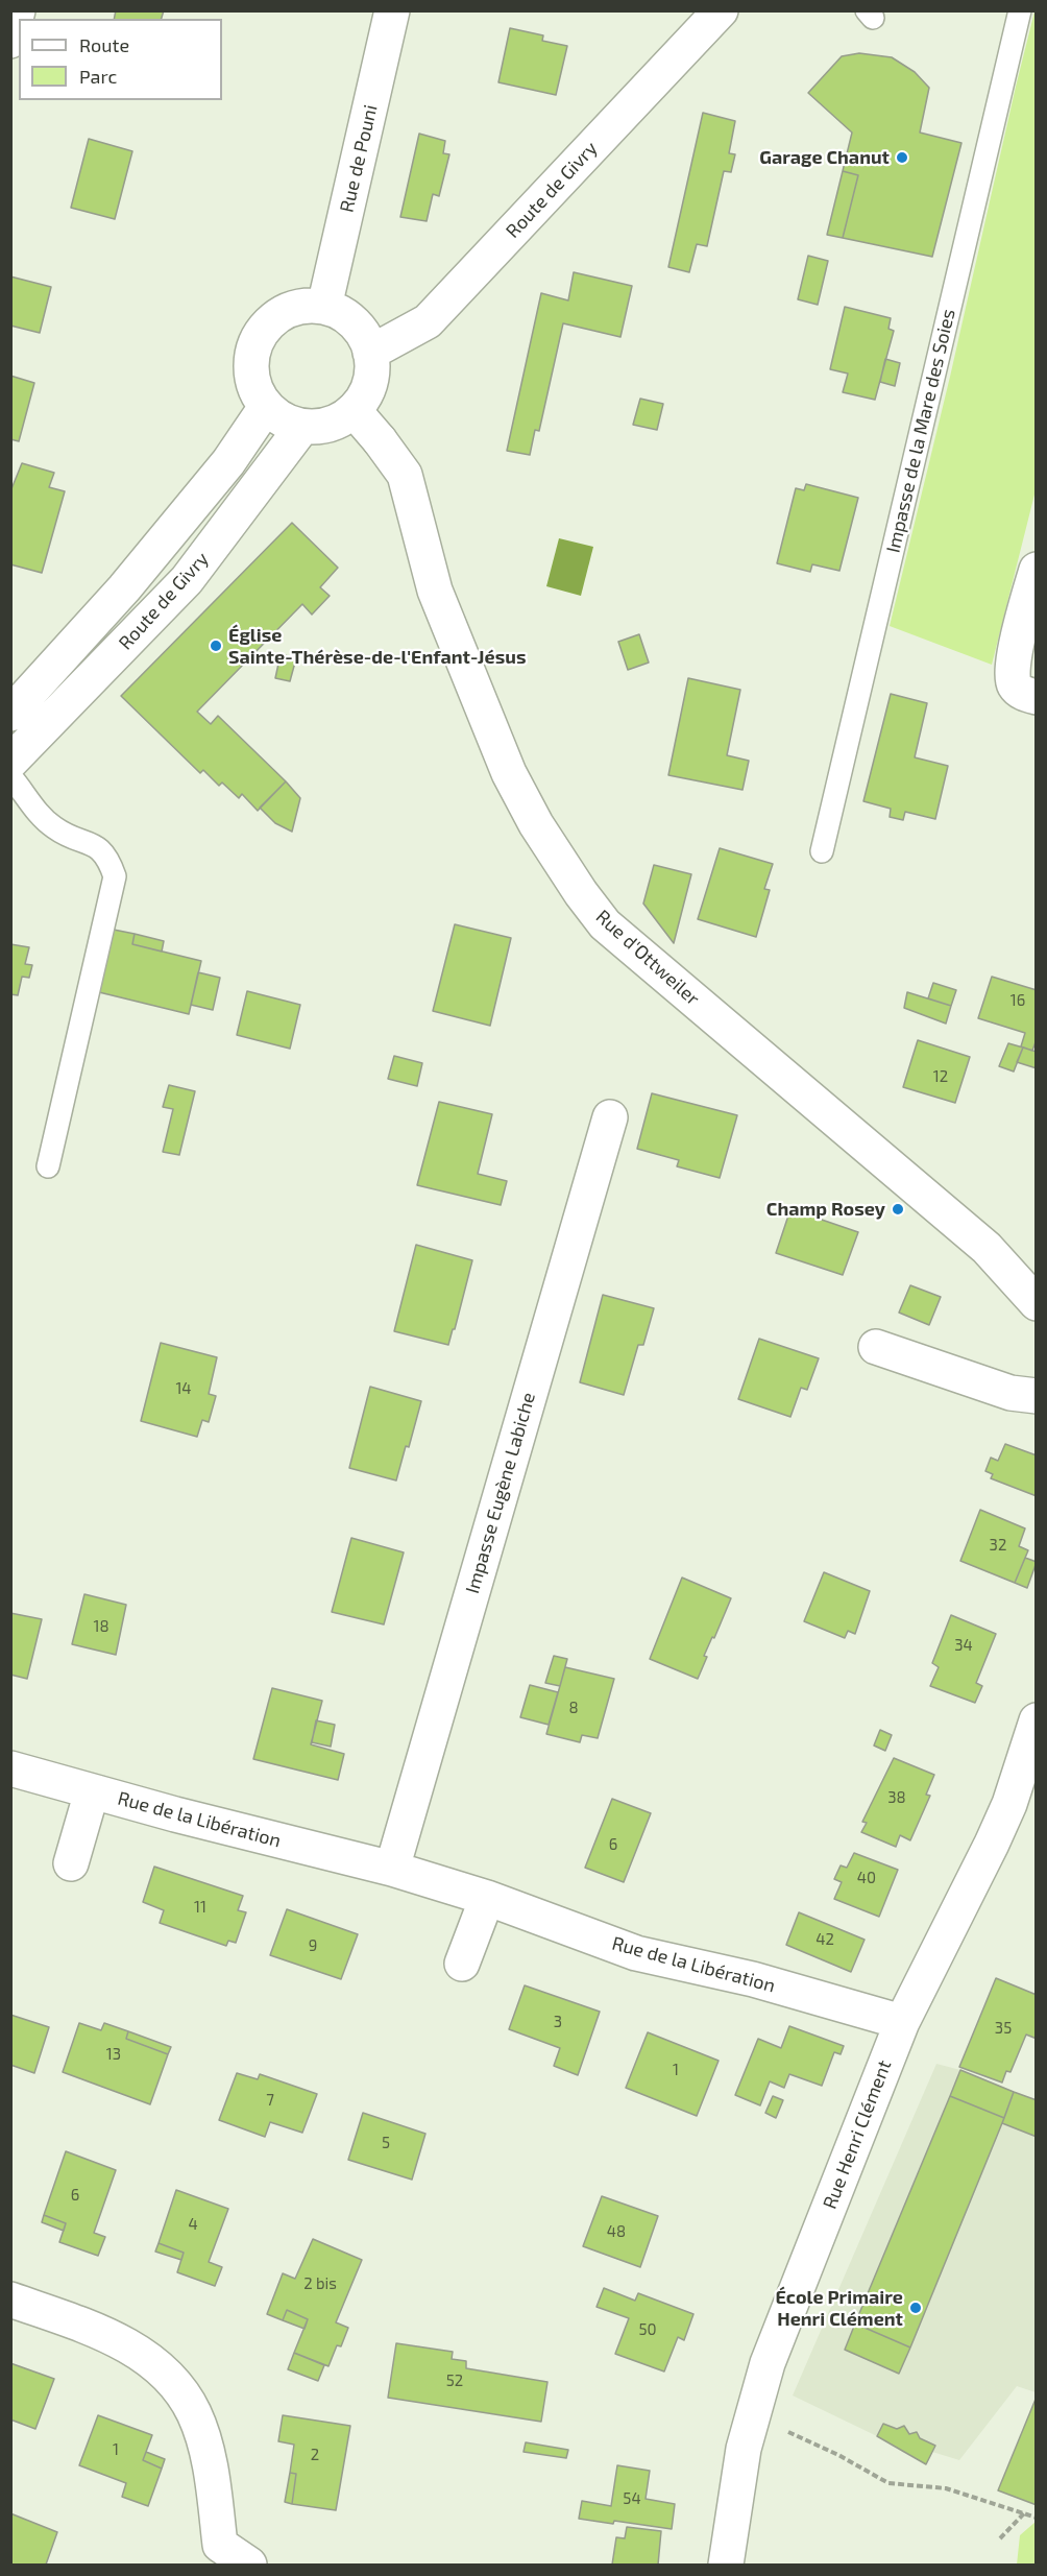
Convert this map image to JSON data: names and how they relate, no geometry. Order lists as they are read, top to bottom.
{
  "streets": {
    "street": [
      "Rue de Pouni",
      "Route de Givry",
      "Rue d'Ottweiler",
      "Impasse Eugène Labiche",
      "Rue de la Libération",
      "Rue Henri Clément"
    ],
    "lane": ["Impasse de la Mare des Soies"]
  },
  "crossings": [
    ["Rue de Pouni", "Route de Givry"],
    ["Rue de Pouni", "Rue d'Ottweiler"],
    ["Route de Givry", "Rue d'Ottweiler"],
    ["Impasse Eugène Labiche", "Rue de la Libération"],
    ["Rue de la Libération", "Rue Henri Clément"]
  ],
  "places": [
    "Garage Chanut",
    "Église Sainte-Thérèse-de-l'Enfant-Jésus",
    "Champ Rosey",
    "École Primaire Henri Clément"
  ],
  "house_numbers": [
    "16",
    "12",
    "14",
    "32",
    "18",
    "34",
    "8",
    "38",
    "6",
    "40",
    "11",
    "42",
    "9",
    "3",
    "35",
    "13",
    "1",
    "7",
    "5",
    "6",
    "4",
    "48",
    "2 bis",
    "50",
    "52",
    "1",
    "2",
    "54"
  ],
  "legend": ["Route", "Parc"]
}
